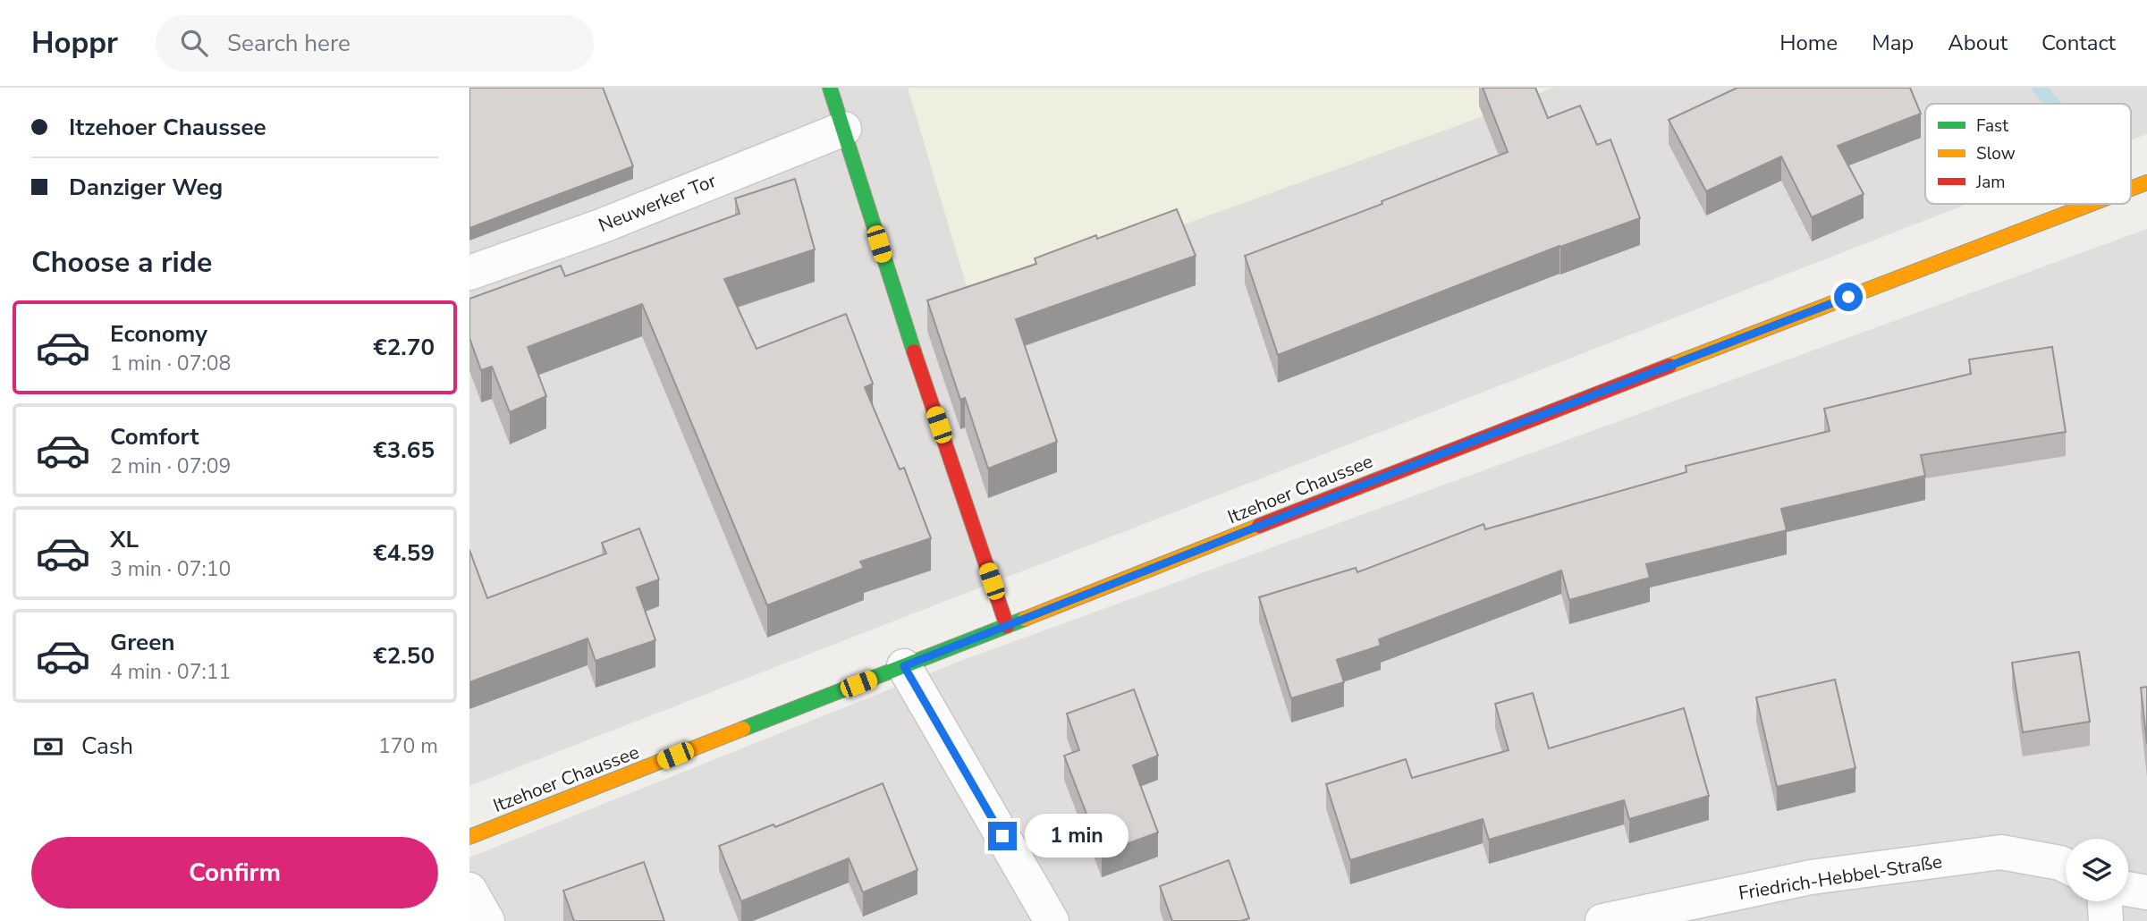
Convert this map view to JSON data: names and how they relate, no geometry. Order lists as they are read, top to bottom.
{
  "streets": {
    "street": ["Neuwerker Tor", "Itzehoer Chaussee", "Friedrich-Hebbel-Straße"]
  },
  "legend": ["Fast", "Slow", "Jam"],
  "page": {
    "header": "Hoppr",
    "search": "Search here",
    "nav": [
      "Home",
      "Map",
      "About",
      "Contact"
    ],
    "banner": ["Itzehoer Chaussee", "Danziger Weg"],
    "heading": "Choose a ride",
    "list": [
      {
        "name": "Economy",
        "note": "1 min · 07:08",
        "value": "€2.70"
      },
      {
        "name": "Comfort",
        "note": "2 min · 07:09",
        "value": "€3.65"
      },
      {
        "name": "XL",
        "note": "3 min · 07:10",
        "value": "€4.59"
      },
      {
        "name": "Green",
        "note": "4 min · 07:11",
        "value": "€2.50"
      }
    ],
    "pay": ["Cash", "170 m"],
    "bubble": "1 min",
    "buttons": "Confirm"
  }
}
